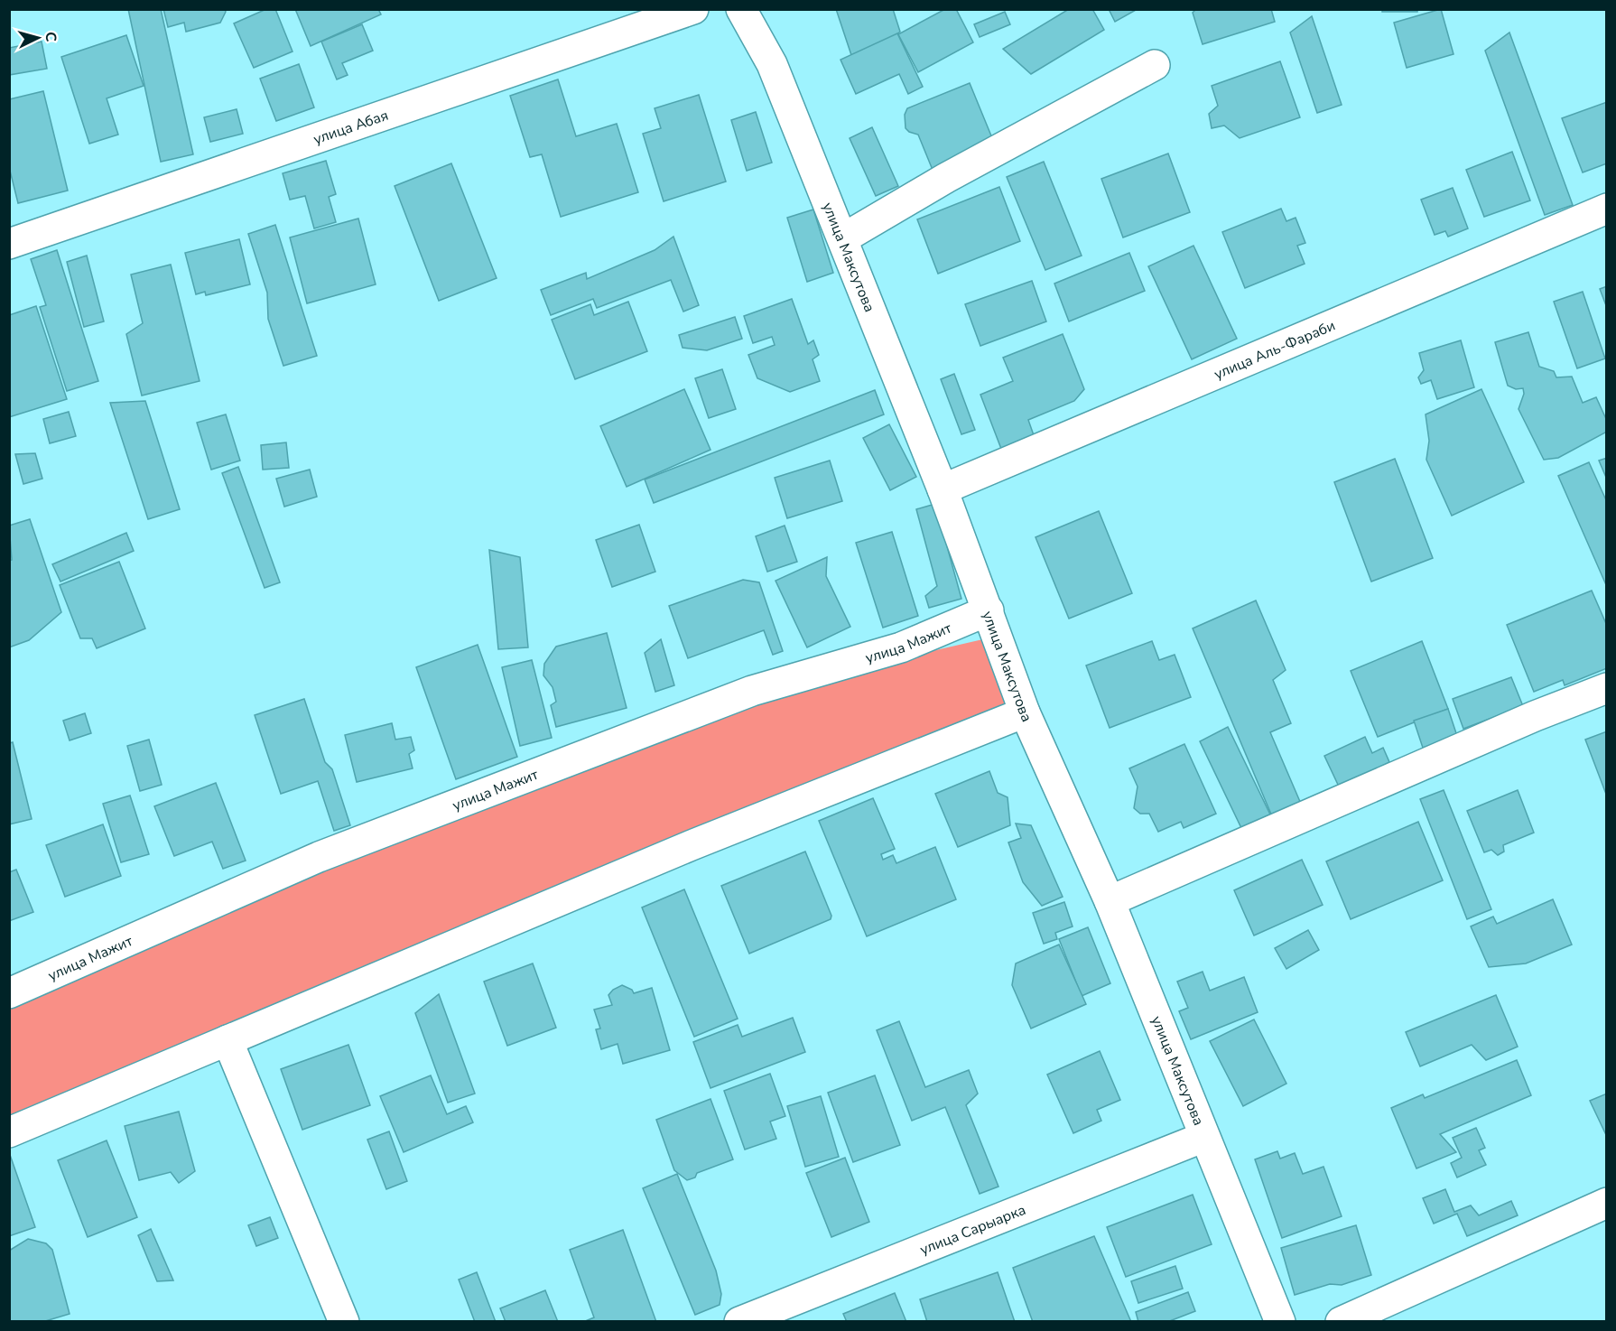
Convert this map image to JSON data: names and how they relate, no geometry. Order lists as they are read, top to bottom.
{
  "streets": {
    "street": [
      "улица Абая",
      "улица Максутова",
      "улица Аль-Фараби",
      "улица Мажит",
      "улица Сарыарка"
    ]
  },
  "crossings": [
    ["улица Максутова", "улица Аль-Фараби"],
    ["улица Максутова", "улица Мажит"],
    ["улица Максутова", "улица Сарыарка"]
  ],
  "north": "right"
}
